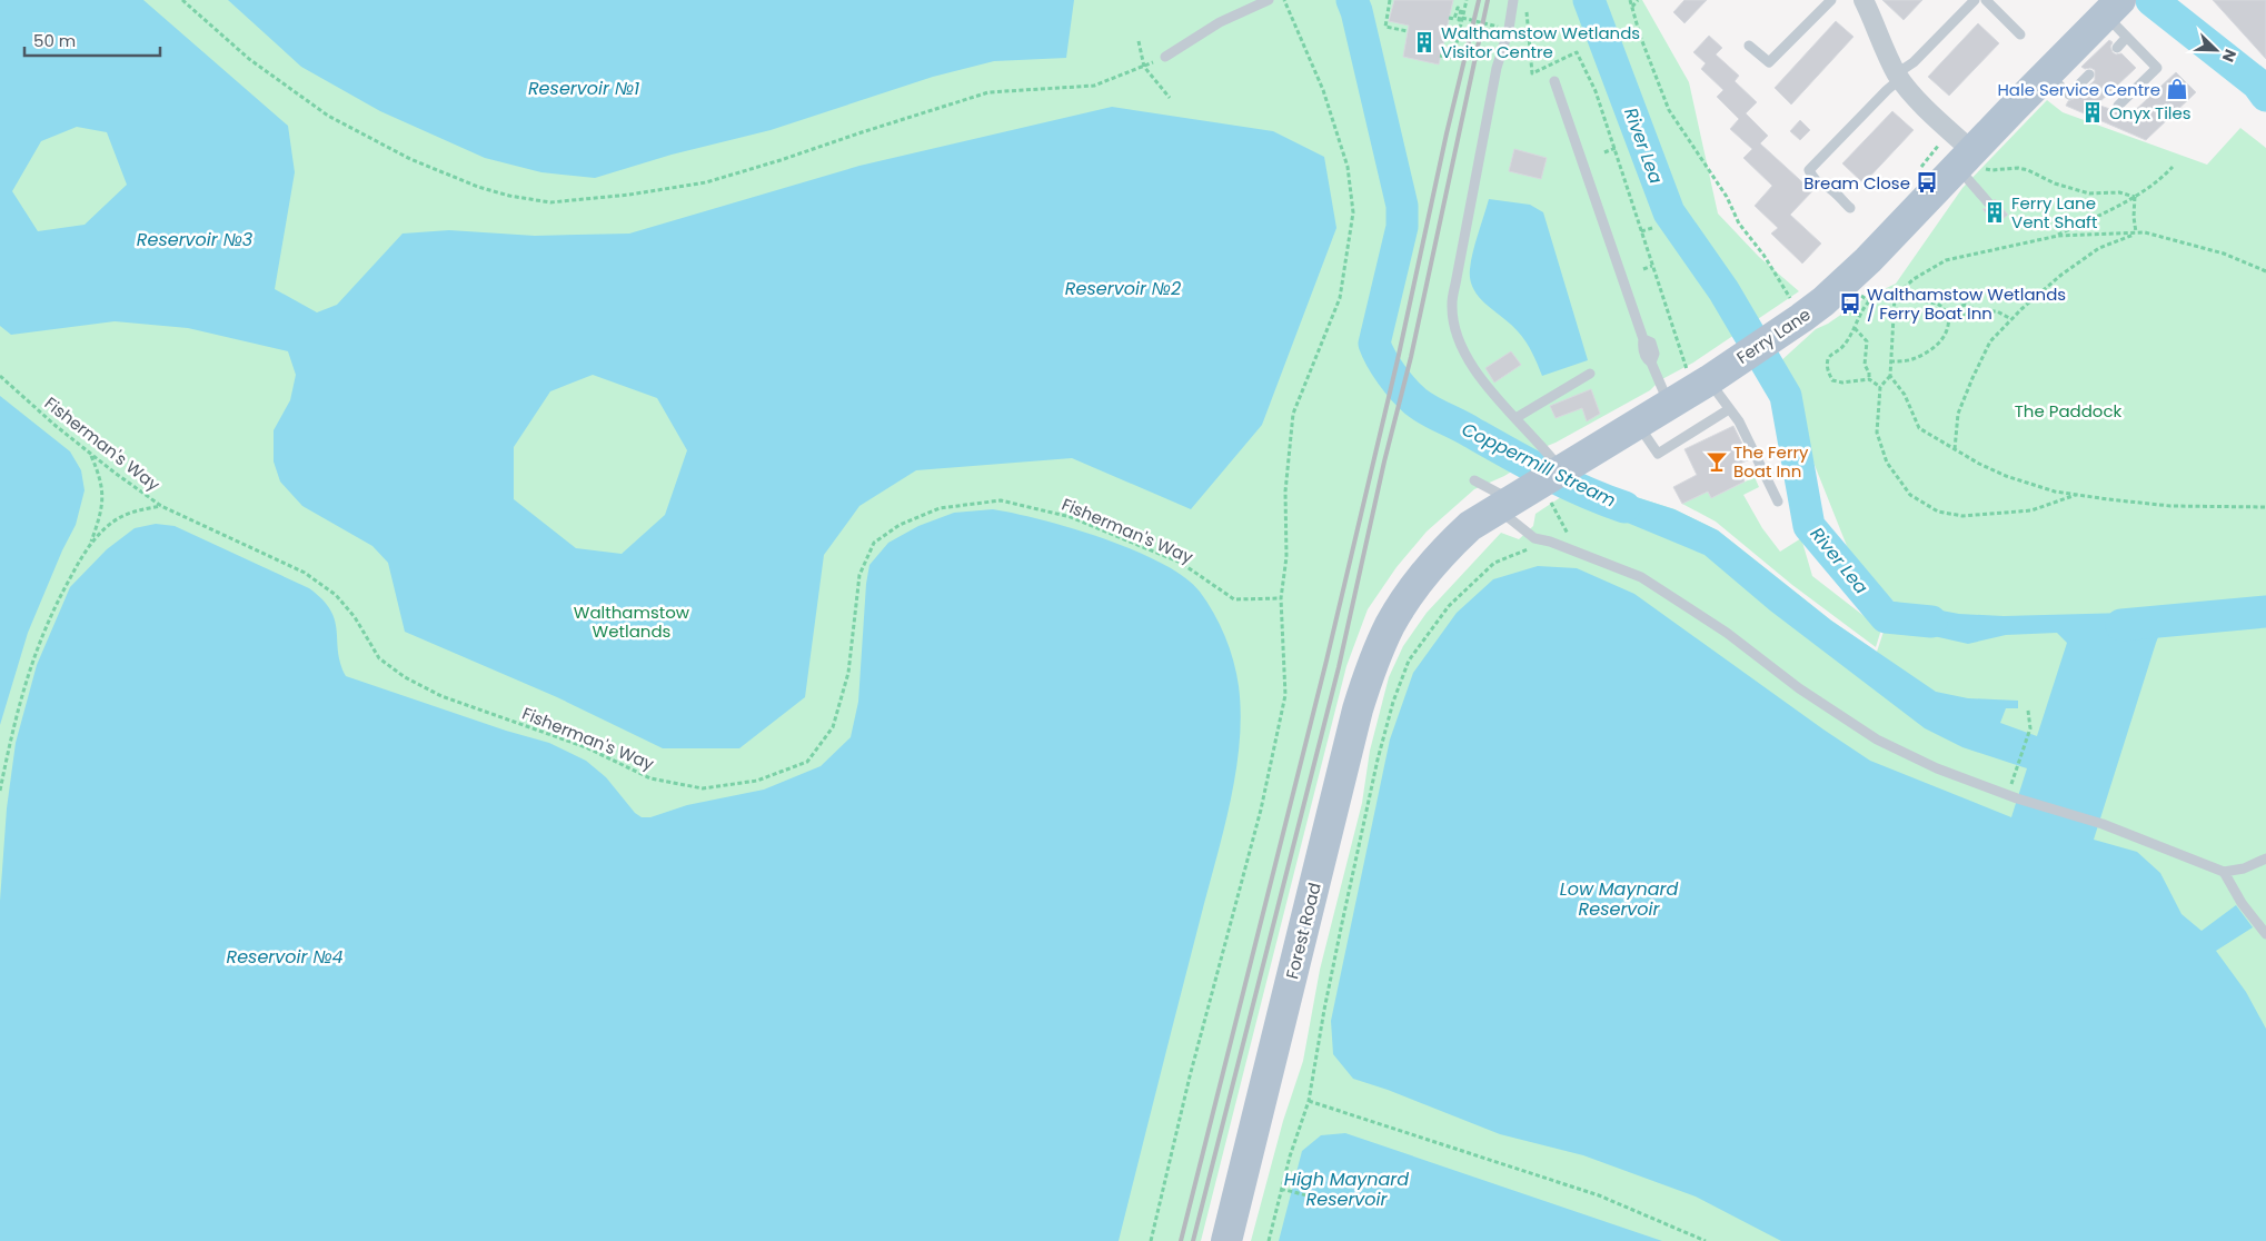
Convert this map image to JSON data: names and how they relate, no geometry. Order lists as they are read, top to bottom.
{
  "streets": {
    "main road": ["Ferry Lane", "Forest Road"],
    "path": ["Fisherman's Way"]
  },
  "crossings": [
    ["Ferry Lane", "Forest Road"]
  ],
  "water": [
    "Reservoir №1",
    "River Lea",
    "Reservoir №3",
    "Reservoir №2",
    "Coppermill Stream",
    "Low Maynard Reservoir",
    "Reservoir №4",
    "High Maynard Reservoir"
  ],
  "parks": ["The Paddock", "Walthamstow Wetlands"],
  "places": {
    "building": ["Walthamstow Wetlands Visitor Centre", "Onyx Tiles", "Ferry Lane Vent Shaft"],
    "shop": ["Hale Service Centre"],
    "bus stop": ["Bream Close", "Walthamstow Wetlands / Ferry Boat Inn"],
    "bar": ["The Ferry Boat Inn"]
  },
  "scale_bar": "50 m",
  "north": "bottom right"
}
